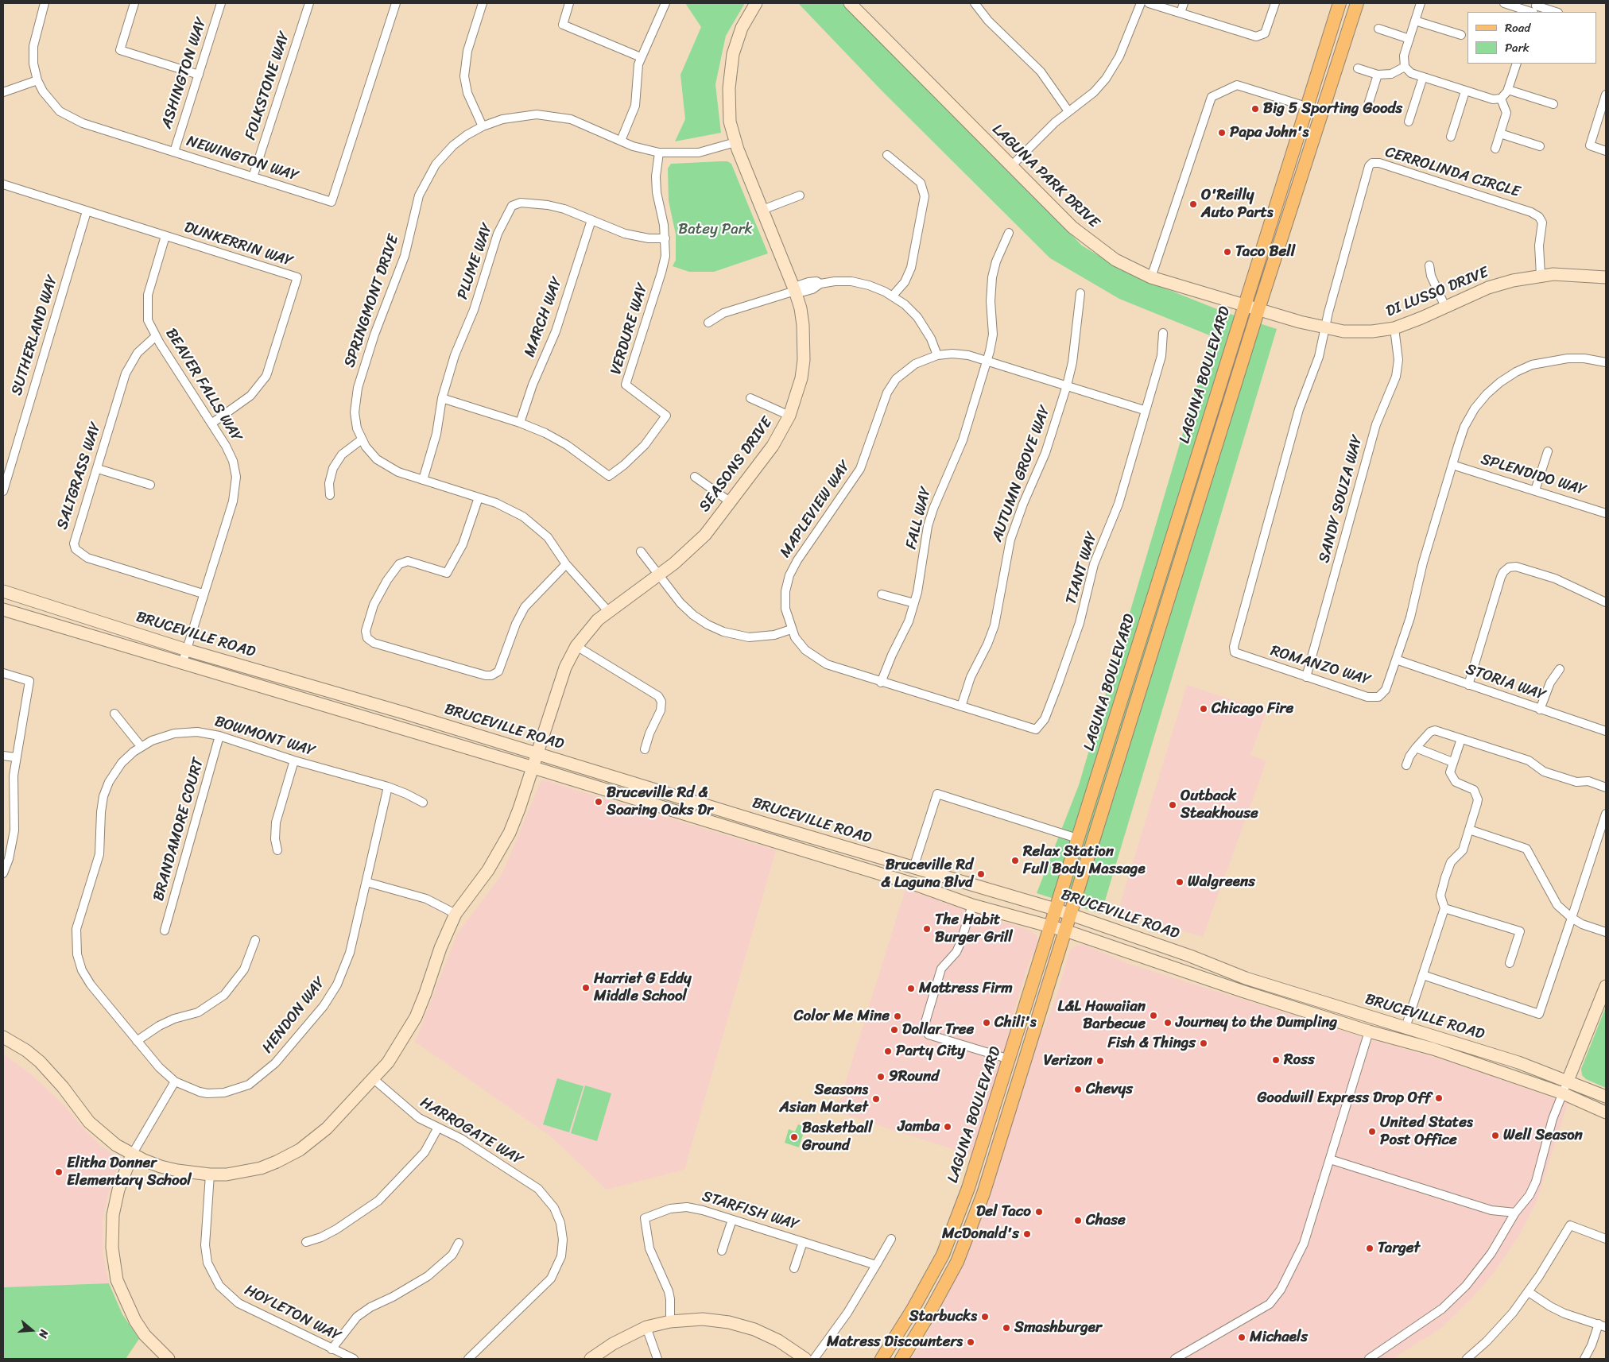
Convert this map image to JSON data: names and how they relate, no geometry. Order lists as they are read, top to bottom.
{
  "streets": {
    "main road": [
      "LAGUNA PARK DRIVE",
      "DI LUSSO DRIVE",
      "LAGUNA BOULEVARD",
      "SEASONS DRIVE",
      "BRUCEVILLE ROAD"
    ],
    "street": [
      "ASHINGTON WAY",
      "FOLKSTONE WAY",
      "NEWINGTON WAY",
      "CERROLINDA CIRCLE",
      "DUNKERRIN WAY",
      "PLUME WAY",
      "SPRINGMONT DRIVE",
      "MARCH WAY",
      "VERDURE WAY",
      "SUTHERLAND WAY",
      "BEAVER FALLS WAY",
      "AUTUMN GROVE WAY",
      "SPLENDIDO WAY",
      "SALTGRASS WAY",
      "SANDY SOUZA WAY",
      "MAPLEVIEW WAY",
      "FALL WAY",
      "TIANT WAY",
      "ROMANZO WAY",
      "STORIA WAY",
      "BOWMONT WAY",
      "BRANDAMORE COURT",
      "HENDON WAY",
      "HARROGATE WAY",
      "STARFISH WAY",
      "HOYLETON WAY"
    ]
  },
  "crossings": [
    ["ASHINGTON WAY", "NEWINGTON WAY"],
    ["FOLKSTONE WAY", "NEWINGTON WAY"],
    ["CERROLINDA CIRCLE", "DI LUSSO DRIVE"],
    ["CERROLINDA CIRCLE", "ROMANZO WAY"],
    ["LAGUNA PARK DRIVE", "DI LUSSO DRIVE"],
    ["LAGUNA PARK DRIVE", "LAGUNA BOULEVARD"],
    ["DUNKERRIN WAY", "SUTHERLAND WAY"],
    ["DUNKERRIN WAY", "BEAVER FALLS WAY"],
    ["PLUME WAY", "SPRINGMONT DRIVE"],
    ["PLUME WAY", "MARCH WAY"],
    ["PLUME WAY", "VERDURE WAY"],
    ["DI LUSSO DRIVE", "LAGUNA BOULEVARD"],
    ["DI LUSSO DRIVE", "SANDY SOUZA WAY"],
    ["DI LUSSO DRIVE", "ROMANZO WAY"],
    ["SPRINGMONT DRIVE", "VERDURE WAY"],
    ["SPRINGMONT DRIVE", "SEASONS DRIVE"],
    ["MARCH WAY", "VERDURE WAY"],
    ["LAGUNA BOULEVARD", "BRUCEVILLE ROAD"],
    ["BEAVER FALLS WAY", "SALTGRASS WAY"],
    ["BEAVER FALLS WAY", "BRUCEVILLE ROAD"],
    ["SEASONS DRIVE", "BRUCEVILLE ROAD"],
    ["SEASONS DRIVE", "HARROGATE WAY"],
    ["SEASONS DRIVE", "HOYLETON WAY"],
    ["AUTUMN GROVE WAY", "MAPLEVIEW WAY"],
    ["SPLENDIDO WAY", "ROMANZO WAY"],
    ["SANDY SOUZA WAY", "ROMANZO WAY"],
    ["MAPLEVIEW WAY", "FALL WAY"],
    ["MAPLEVIEW WAY", "TIANT WAY"],
    ["ROMANZO WAY", "STORIA WAY"],
    ["BOWMONT WAY", "BRANDAMORE COURT"],
    ["BOWMONT WAY", "HENDON WAY"]
  ],
  "parks": ["Batey Park"],
  "places": [
    "Big 5 Sporting Goods",
    "Papa John's",
    "O'Reilly Auto Parts",
    "Taco Bell",
    "Chicago Fire",
    "Bruceville Rd & Soaring Oaks Dr",
    "Outback Steakhouse",
    "Relax Station Full Body Massage",
    "Bruceville Rd & Laguna Blvd",
    "Walgreens",
    "The Habit Burger Grill",
    "Harriet G Eddy Middle School",
    "Mattress Firm",
    "L&L Hawaiian Barbecue",
    "Color Me Mine",
    "Chili's",
    "Journey to the Dumpling",
    "Dollar Tree",
    "Fish & Things",
    "Party City",
    "Ross",
    "Verizon",
    "9Round",
    "Chevys",
    "Goodwill Express Drop Off",
    "Seasons Asian Market",
    "Jamba",
    "United States Post Office",
    "Well Season",
    "Basketball Ground",
    "Elitha Donner Elementary School",
    "Del Taco",
    "Chase",
    "McDonald's",
    "Target",
    "Starbucks",
    "Smashburger",
    "Michaels",
    "Matress Discounters"
  ],
  "legend": ["Road", "Park"],
  "north": "right"
}
